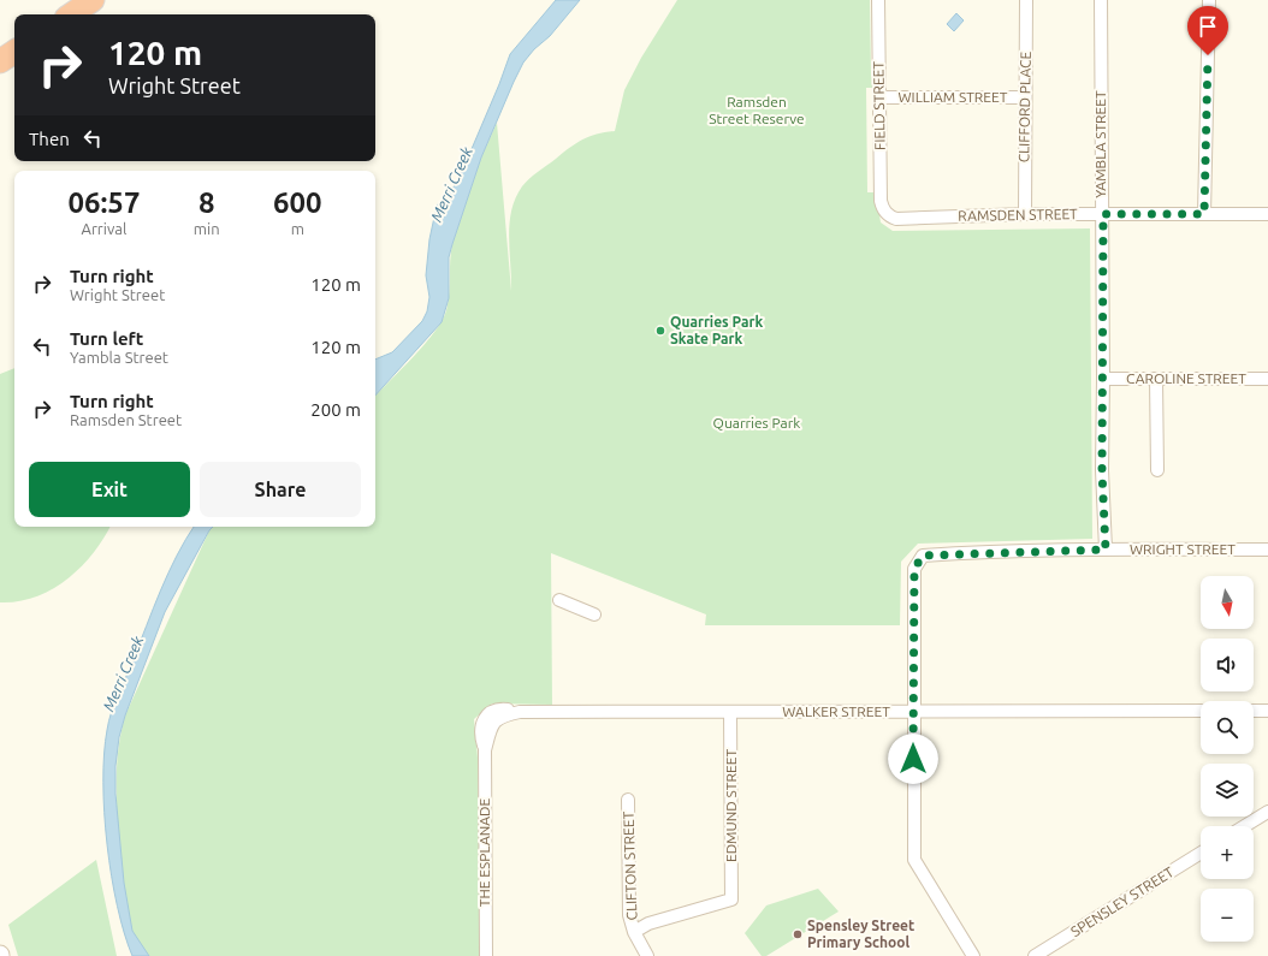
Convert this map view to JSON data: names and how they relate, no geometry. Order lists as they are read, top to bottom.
{
  "streets": {
    "street": [
      "WILLIAM STREET",
      "FIELD STREET",
      "CLIFFORD PLACE",
      "YAMBLA STREET",
      "RAMSDEN STREET",
      "CAROLINE STREET",
      "WRIGHT STREET",
      "WALKER STREET",
      "EDMUND STREET",
      "THE ESPLANADE",
      "CLIFTON STREET",
      "SPENSLEY STREET"
    ]
  },
  "crossings": [
    ["WILLIAM STREET", "FIELD STREET"],
    ["WILLIAM STREET", "CLIFFORD PLACE"],
    ["FIELD STREET", "RAMSDEN STREET"],
    ["CLIFFORD PLACE", "RAMSDEN STREET"],
    ["YAMBLA STREET", "RAMSDEN STREET"],
    ["YAMBLA STREET", "CAROLINE STREET"],
    ["YAMBLA STREET", "WRIGHT STREET"],
    ["WRIGHT STREET", "WALKER STREET"],
    ["WALKER STREET", "EDMUND STREET"],
    ["WALKER STREET", "THE ESPLANADE"],
    ["EDMUND STREET", "CLIFTON STREET"]
  ],
  "water": ["Merri Creek"],
  "parks": ["Ramsden Street Reserve", "Quarries Park"],
  "places": ["Quarries Park Skate Park", "Spensley Street Primary School"],
  "north": "bottom",
  "page": {
    "turn": ["120 m", "Wright Street"],
    "then": "Then",
    "eta": [
      "06:57",
      "Arrival",
      "8",
      "min",
      "600",
      "m"
    ],
    "list": [
      {
        "name": "Turn right",
        "note": "Wright Street",
        "value": "120 m"
      },
      {
        "name": "Turn left",
        "note": "Yambla Street",
        "value": "120 m"
      },
      {
        "name": "Turn right",
        "note": "Ramsden Street",
        "value": "200 m"
      }
    ],
    "buttons": ["Exit", "Share"],
    "map_buttons": ["+", "−"]
  }
}
